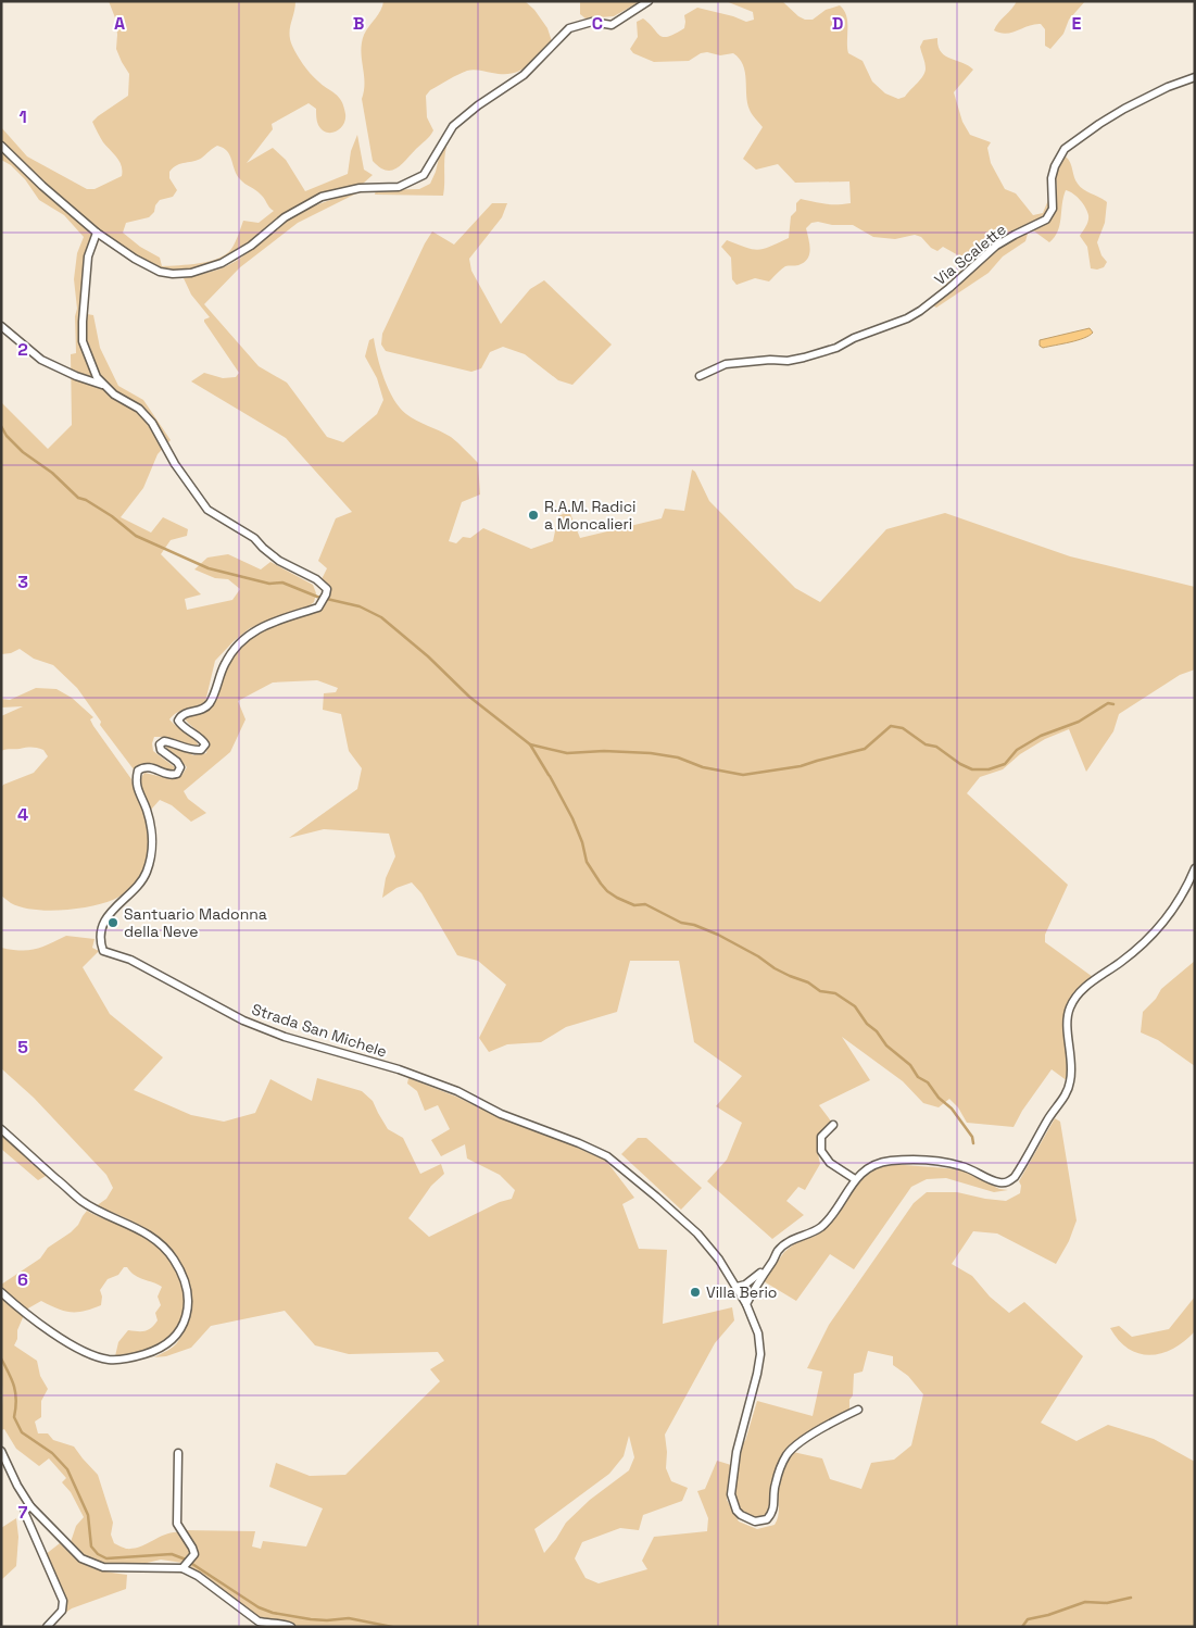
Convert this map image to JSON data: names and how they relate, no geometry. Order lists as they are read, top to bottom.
{
  "streets": {
    "street": ["Via Scalette", "Strada San Michele"]
  },
  "places": ["R.A.M. Radici a Moncalieri", "Santuario Madonna della Neve", "Villa Berio"],
  "grid": {
    "columns": [
      "A",
      "B",
      "C",
      "D",
      "E"
    ],
    "rows": [
      "1",
      "2",
      "3",
      "4",
      "5",
      "6",
      "7"
    ]
  }
}
